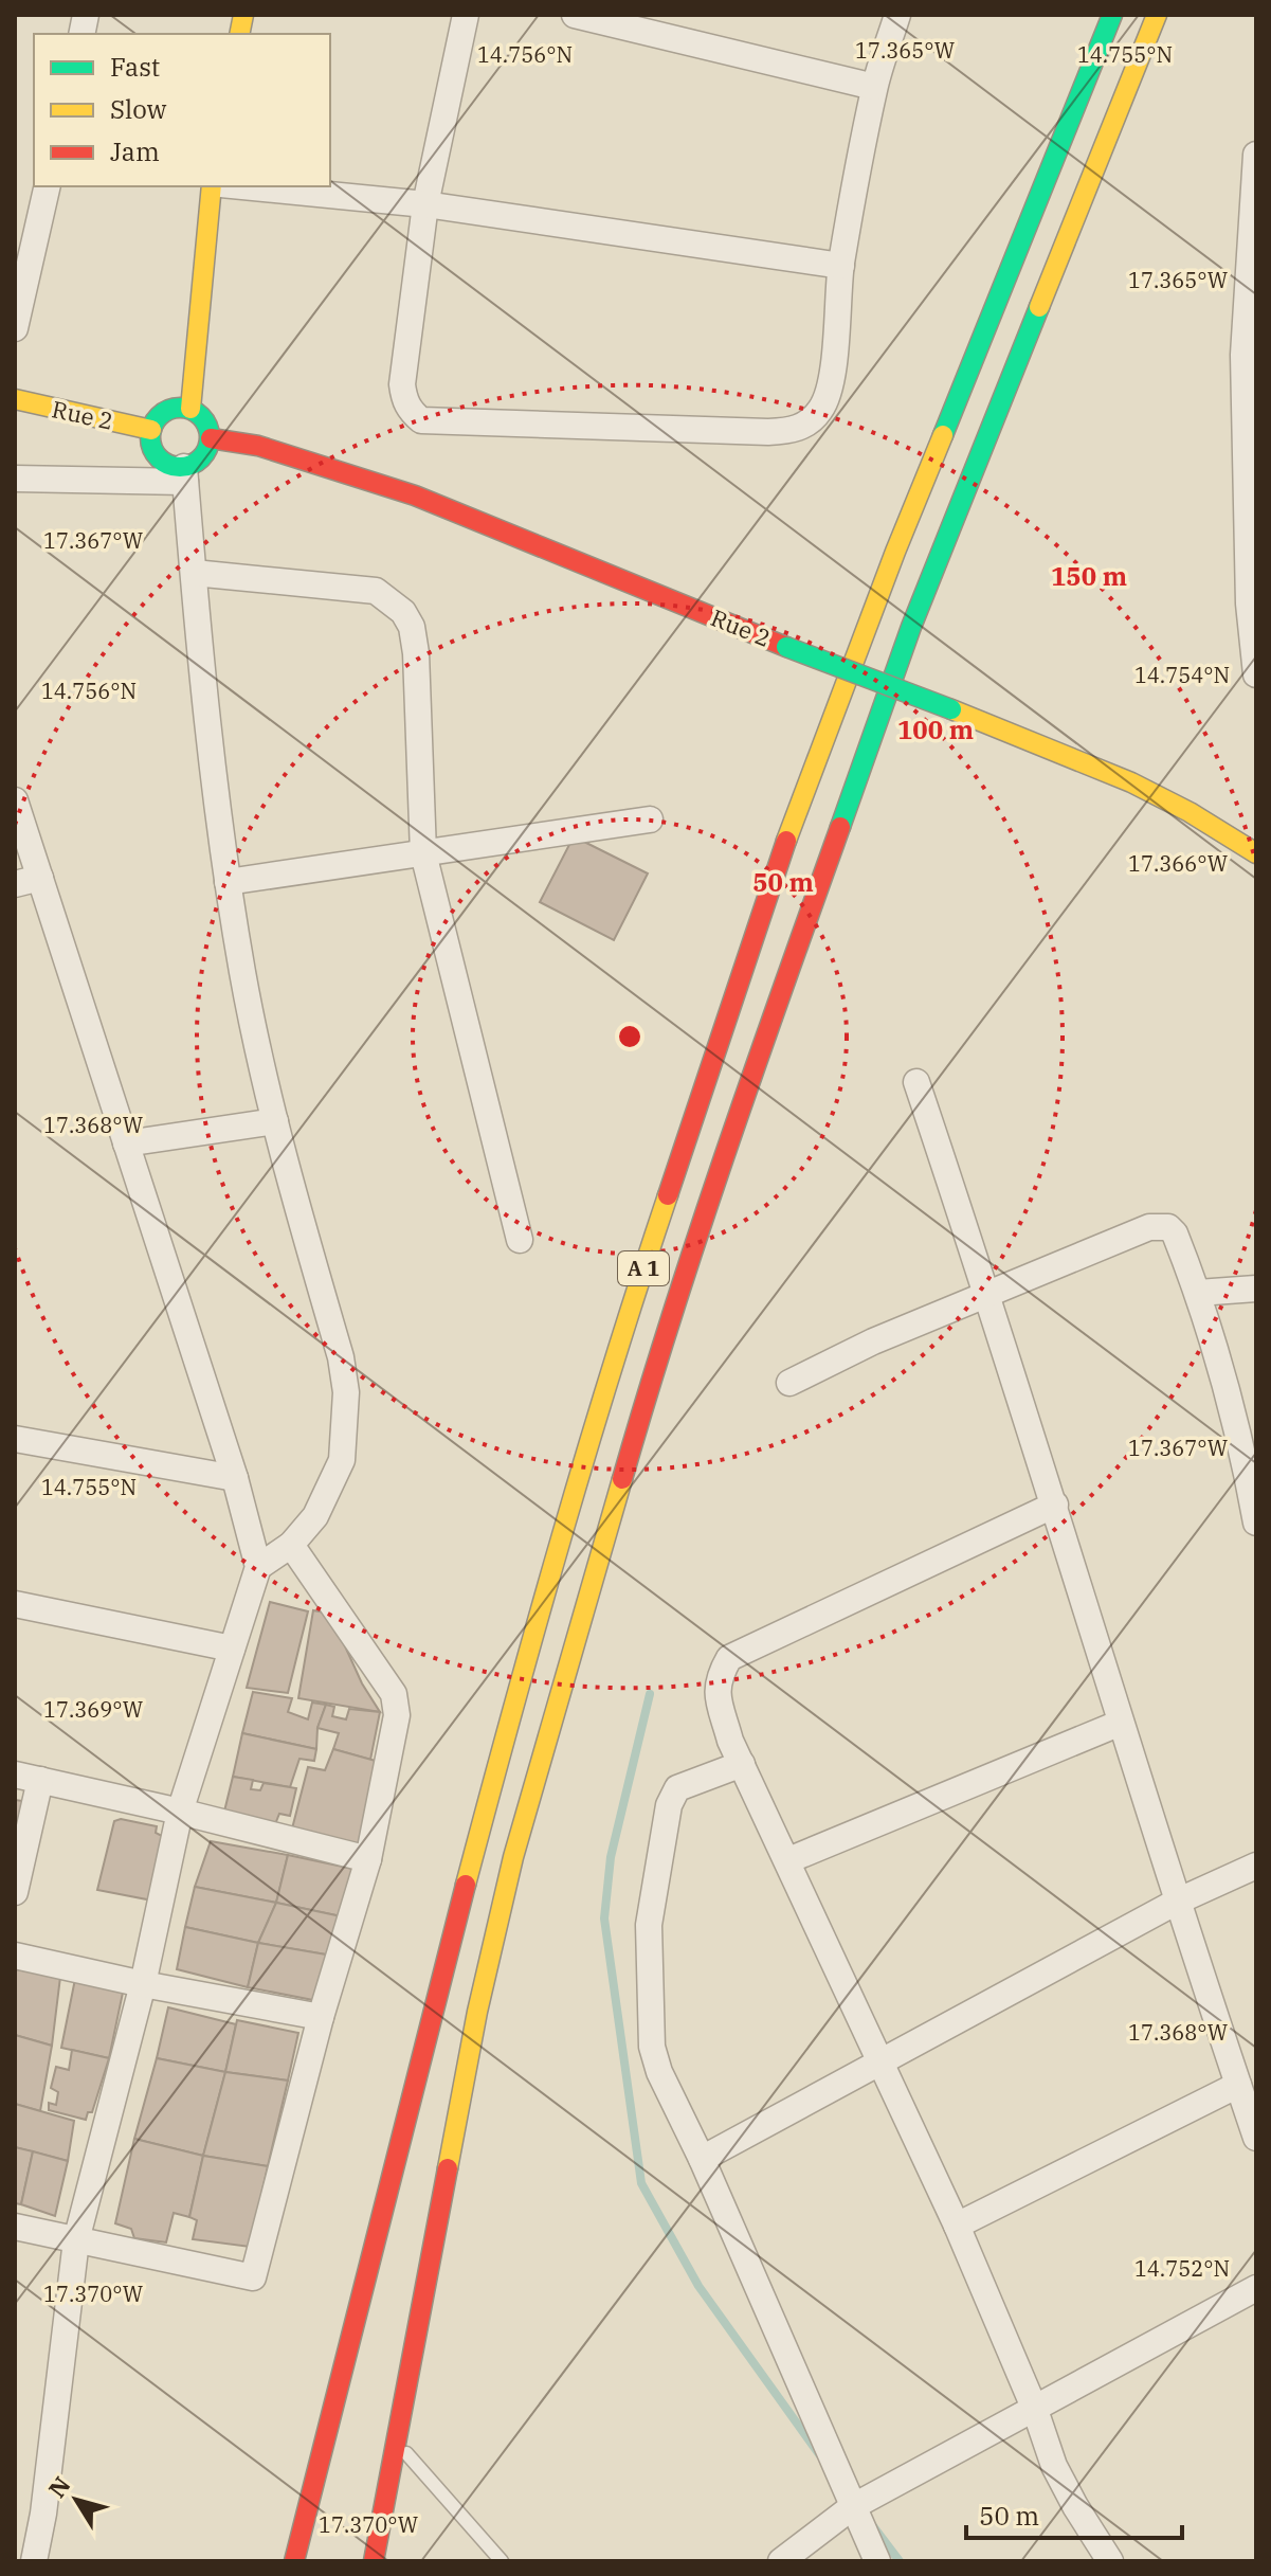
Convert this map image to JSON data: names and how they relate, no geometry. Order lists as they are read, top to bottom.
{
  "streets": {
    "main road": ["Rue 2", "A 1"]
  },
  "legend": ["Fast", "Slow", "Jam"],
  "scale_bar": "50 m",
  "north": "top left",
  "coordinates": [
    "17.365°W",
    "14.756°N",
    "14.755°N",
    "17.367°W",
    "14.754°N",
    "17.366°W",
    "17.368°W",
    "17.369°W",
    "14.752°N",
    "17.370°W"
  ],
  "rings": ["150 m", "100 m", "50 m"]
}
